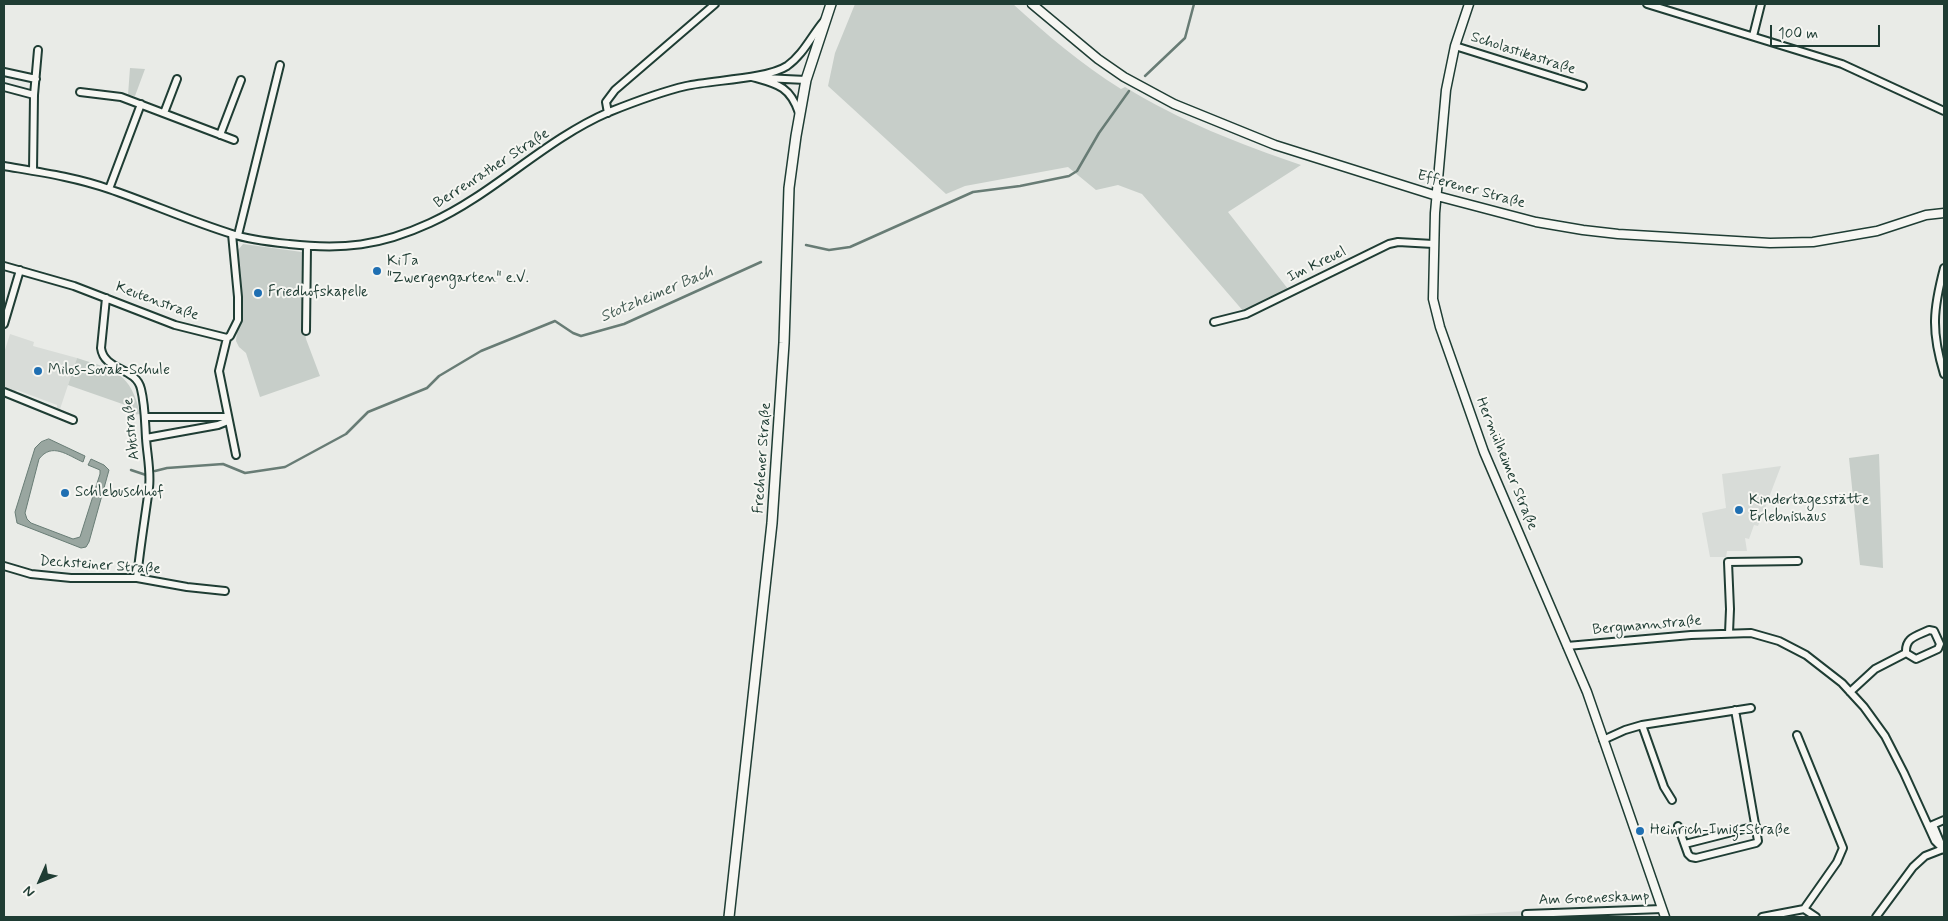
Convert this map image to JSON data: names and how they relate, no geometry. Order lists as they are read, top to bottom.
{
  "streets": {
    "main road": ["Frechener Straße"],
    "street": [
      "Scholastikastraße",
      "Berrenrather Straße",
      "Efferener Straße",
      "Im Kreuel",
      "Keutenstraße",
      "Abtstraße",
      "Hermülheimer Straße",
      "Decksteiner Straße",
      "Bergmannstraße",
      "Am Groeneskamp"
    ]
  },
  "crossings": [
    ["Scholastikastraße", "Hermülheimer Straße"],
    ["Berrenrather Straße", "Frechener Straße"],
    ["Efferener Straße", "Hermülheimer Straße"],
    ["Im Kreuel", "Hermülheimer Straße"],
    ["Keutenstraße", "Abtstraße"],
    ["Abtstraße", "Decksteiner Straße"],
    ["Hermülheimer Straße", "Bergmannstraße"],
    ["Hermülheimer Straße", "Am Groeneskamp"]
  ],
  "water": ["Stotzheimer Bach"],
  "places": [
    "KiTa \"Zwergengarten\" e.V.",
    "Friedhofskapelle",
    "Milos-Sovak-Schule",
    "Schlebuschhof",
    "Kindertagesstätte Erlebnishaus",
    "Heinrich-Imig-Straße"
  ],
  "scale_bar": "100 m",
  "north": "bottom left"
}
